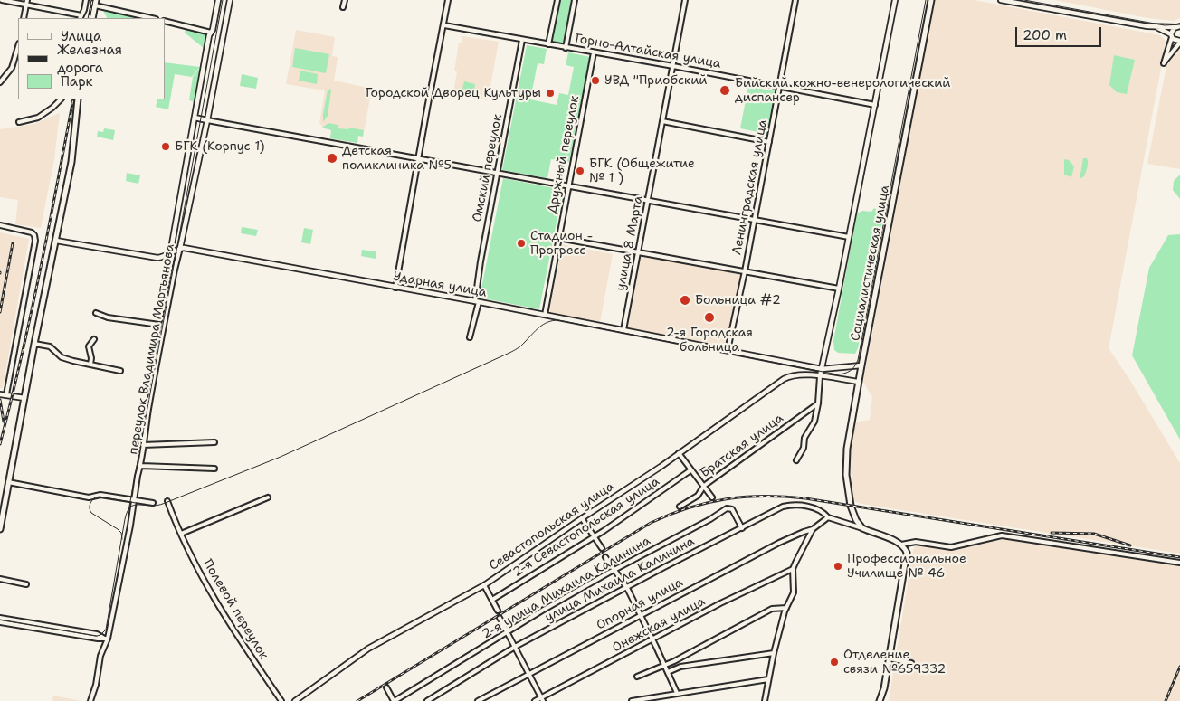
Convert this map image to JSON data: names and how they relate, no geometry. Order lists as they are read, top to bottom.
{
  "streets": {
    "main road": ["Социалистическая улица"],
    "street": [
      "Горно-Алтайская улица",
      "Дружный переулок",
      "Омский переулок",
      "Ленинградская улица",
      "улица 8 Марта",
      "Ударная улица",
      "переулок Владимира Мартьянова",
      "Братская улица",
      "Севастопольская улица",
      "2-я Севастопольская улица",
      "улица Михаила Калинина",
      "2-я улица Михаила Калинина",
      "Опорная улица",
      "Полевой переулок",
      "Онежская улица"
    ]
  },
  "crossings": [
    ["Горно-Алтайская улица", "Дружный переулок"],
    ["Горно-Алтайская улица", "Омский переулок"],
    ["Горно-Алтайская улица", "Ленинградская улица"],
    ["Горно-Алтайская улица", "улица 8 Марта"],
    ["Горно-Алтайская улица", "Социалистическая улица"],
    ["Дружный переулок", "Ударная улица"],
    ["Омский переулок", "Ударная улица"],
    ["Ленинградская улица", "Ударная улица"],
    ["улица 8 Марта", "Ударная улица"],
    ["Социалистическая улица", "Ударная улица"],
    ["Социалистическая улица", "Севастопольская улица"],
    ["Ударная улица", "переулок Владимира Мартьянова"],
    ["улица Михаила Калинина", "2-я улица Михаила Калинина"]
  ],
  "places": [
    "УВД \"Приобский",
    "Бийский кожно-венерологический диспансер",
    "Городской Дворец Культуры",
    "БГК (Корпус 1)",
    "Детская поликлиника №5",
    "БГК (Общежитие № 1 )",
    "Стадион - Прогресс",
    "Больница #2",
    "2-я Городская больница",
    "Профессиональное Училище № 46",
    "Отделение связи №659332"
  ],
  "legend": ["Улица", "Железная дорога", "Парк"],
  "scale_bar": "200 m"
}
